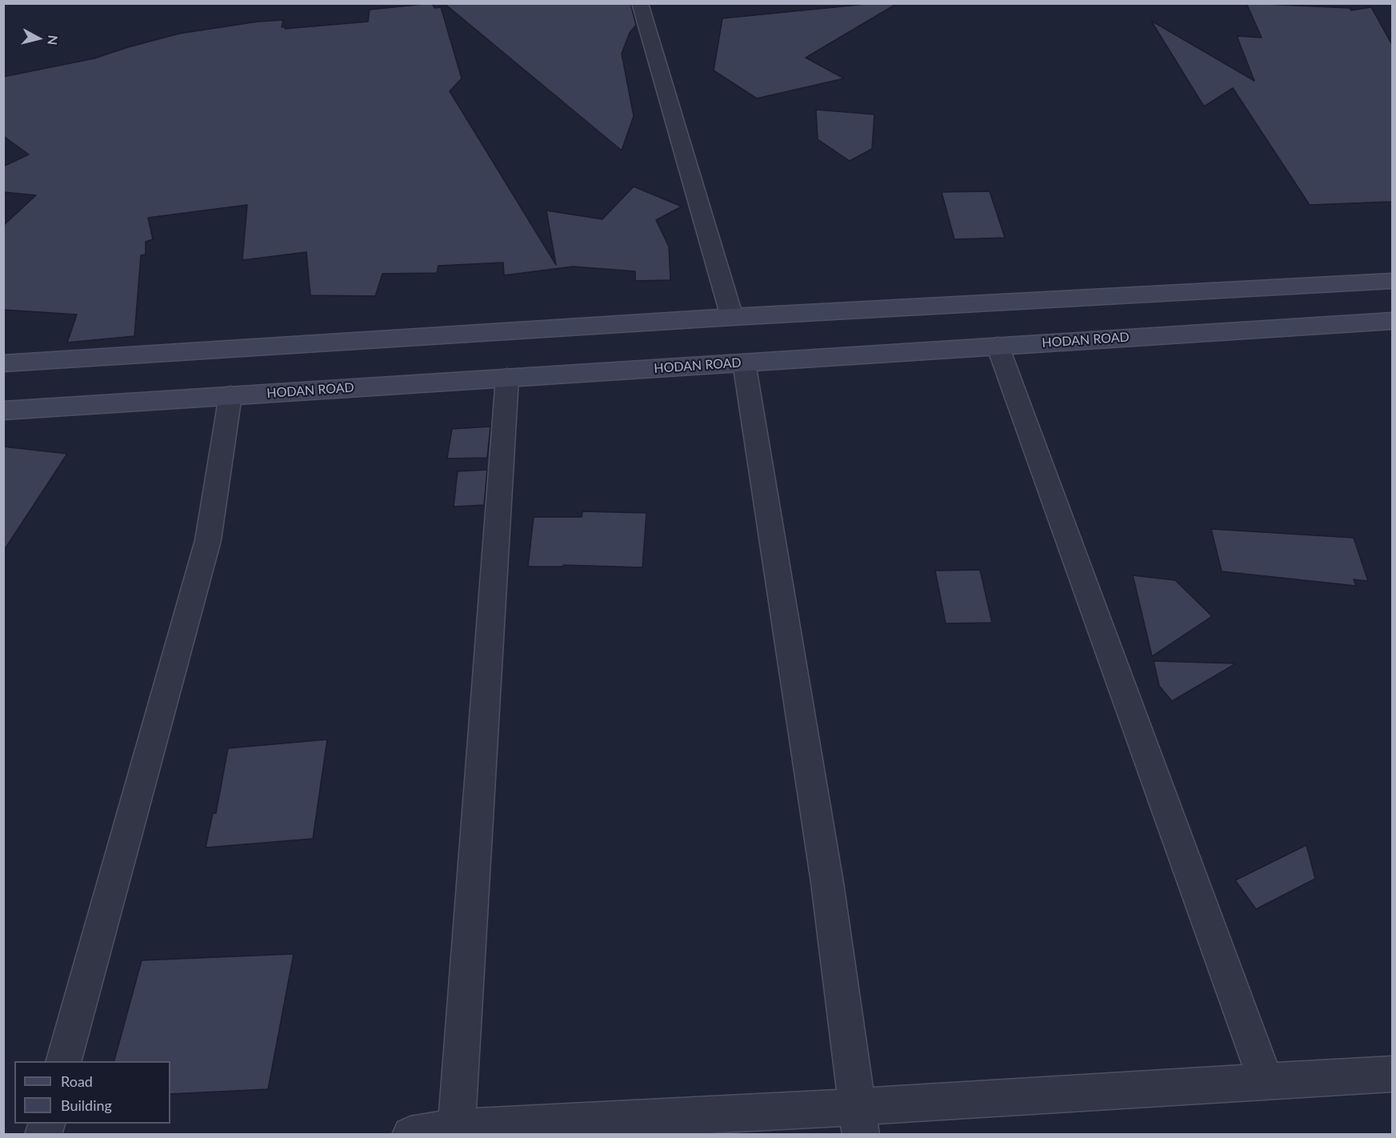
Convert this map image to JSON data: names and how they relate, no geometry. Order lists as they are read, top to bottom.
{
  "streets": {
    "main road": ["HODAN ROAD"]
  },
  "legend": ["Road", "Building"],
  "north": "right"
}
